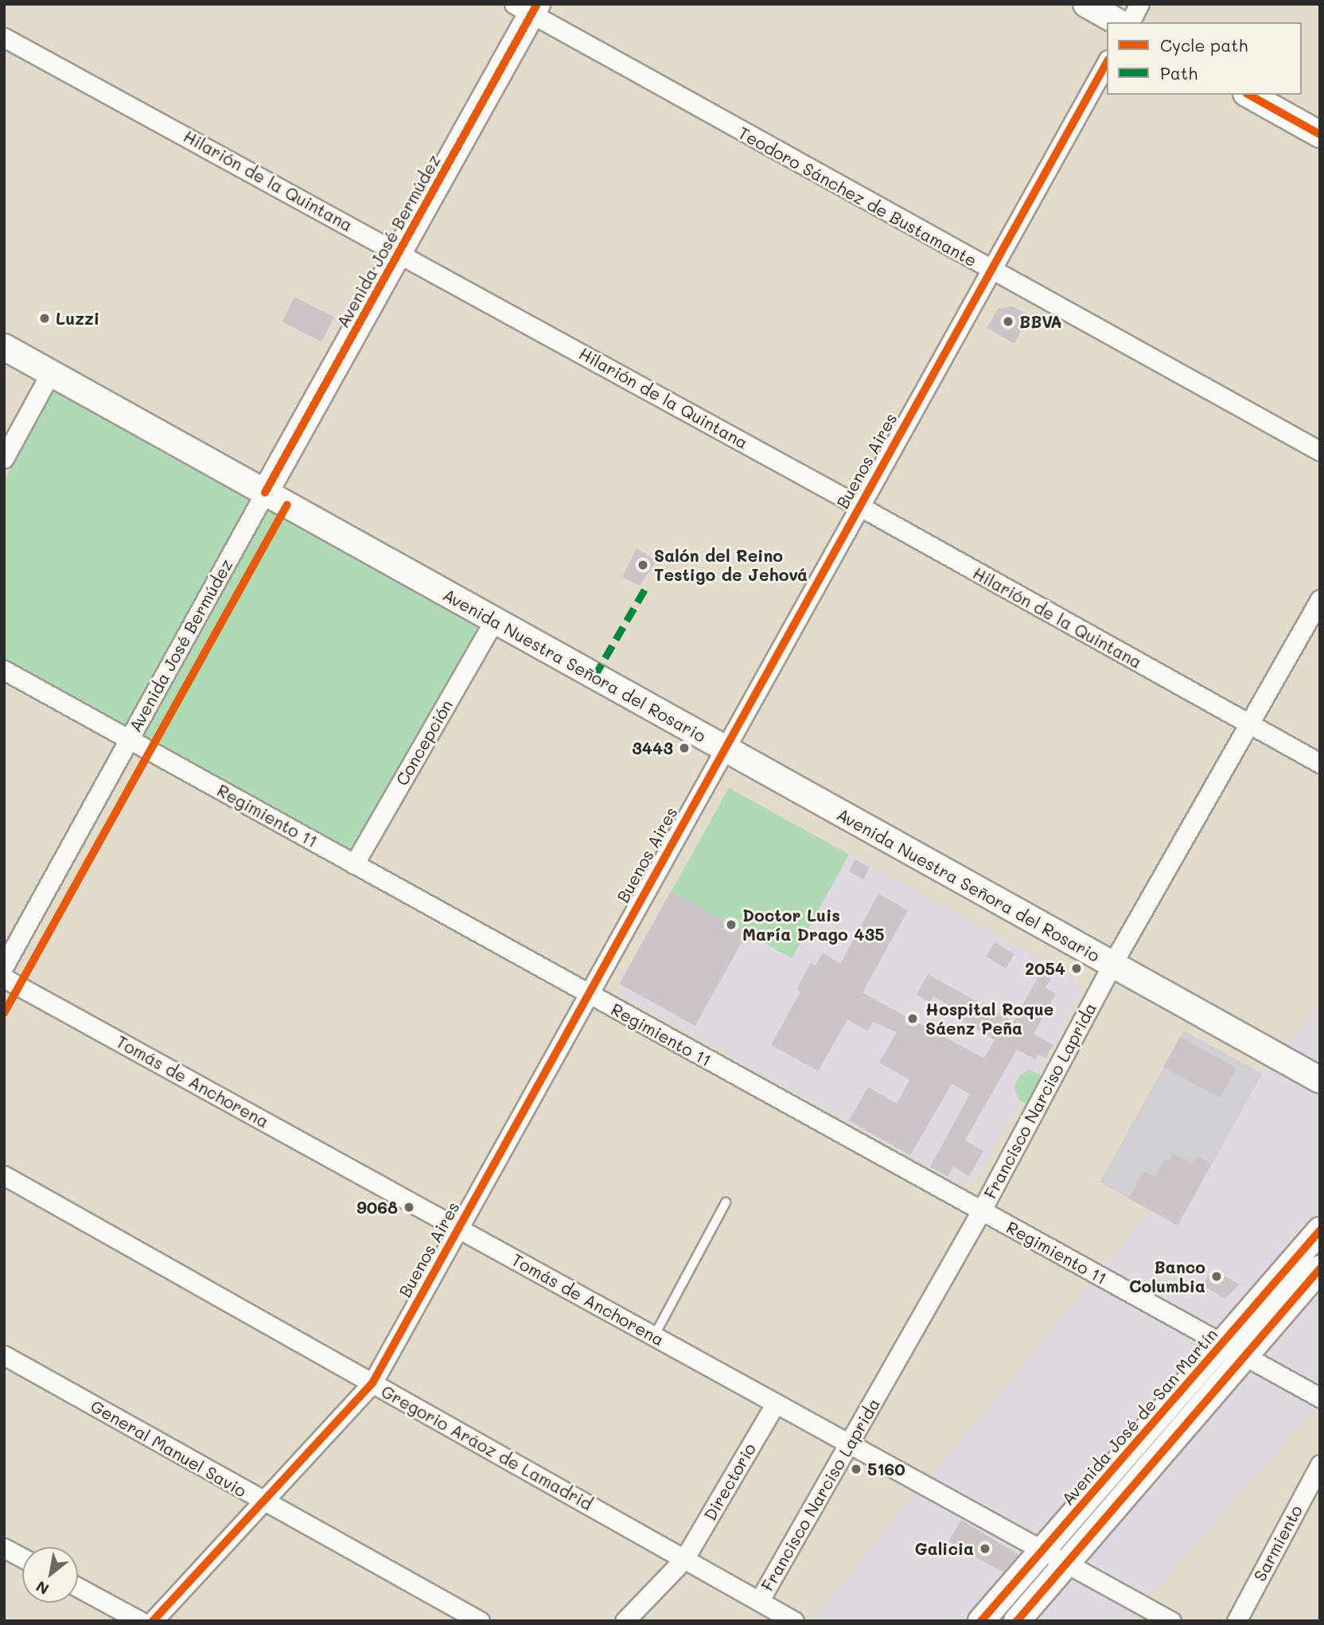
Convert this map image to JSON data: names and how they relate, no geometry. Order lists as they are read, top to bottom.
{
  "streets": {
    "street": [
      "Hilarión de la Quintana",
      "Teodoro Sánchez de Bustamante",
      "Avenida José Bermúdez",
      "Buenos Aires",
      "Avenida Nuestra Señora del Rosario",
      "Concepción",
      "Regimiento 11",
      "Tomás de Anchorena",
      "Francisco Narciso Laprida",
      "Avenida José de San Martín",
      "Gregorio Aráoz de Lamadrid",
      "General Manuel Savio",
      "Directorio",
      "Sarmiento"
    ]
  },
  "crossings": [
    ["Hilarión de la Quintana", "Avenida José Bermúdez"],
    ["Hilarión de la Quintana", "Buenos Aires"],
    ["Hilarión de la Quintana", "Francisco Narciso Laprida"],
    ["Teodoro Sánchez de Bustamante", "Avenida José Bermúdez"],
    ["Teodoro Sánchez de Bustamante", "Buenos Aires"],
    ["Avenida José Bermúdez", "Avenida Nuestra Señora del Rosario"],
    ["Avenida José Bermúdez", "Regimiento 11"],
    ["Buenos Aires", "Avenida Nuestra Señora del Rosario"],
    ["Buenos Aires", "Regimiento 11"],
    ["Buenos Aires", "Tomás de Anchorena"],
    ["Buenos Aires", "Gregorio Aráoz de Lamadrid"],
    ["Buenos Aires", "General Manuel Savio"],
    ["Avenida Nuestra Señora del Rosario", "Concepción"],
    ["Avenida Nuestra Señora del Rosario", "Francisco Narciso Laprida"],
    ["Concepción", "Regimiento 11"],
    ["Regimiento 11", "Francisco Narciso Laprida"],
    ["Regimiento 11", "Avenida José de San Martín"],
    ["Tomás de Anchorena", "Francisco Narciso Laprida"],
    ["Tomás de Anchorena", "Avenida José de San Martín"],
    ["Tomás de Anchorena", "Directorio"],
    ["Francisco Narciso Laprida", "Gregorio Aráoz de Lamadrid"],
    ["Gregorio Aráoz de Lamadrid", "Directorio"]
  ],
  "places": [
    "Luzzi",
    "BBVA",
    "Salón del Reino Testigo de Jehová",
    "3443",
    "Doctor Luis María Drago 435",
    "2054",
    "Hospital Roque Sáenz Peña",
    "9068",
    "Banco Columbia",
    "5160",
    "Galicia"
  ],
  "legend": ["Cycle path", "Path"],
  "north": "bottom left"
}
